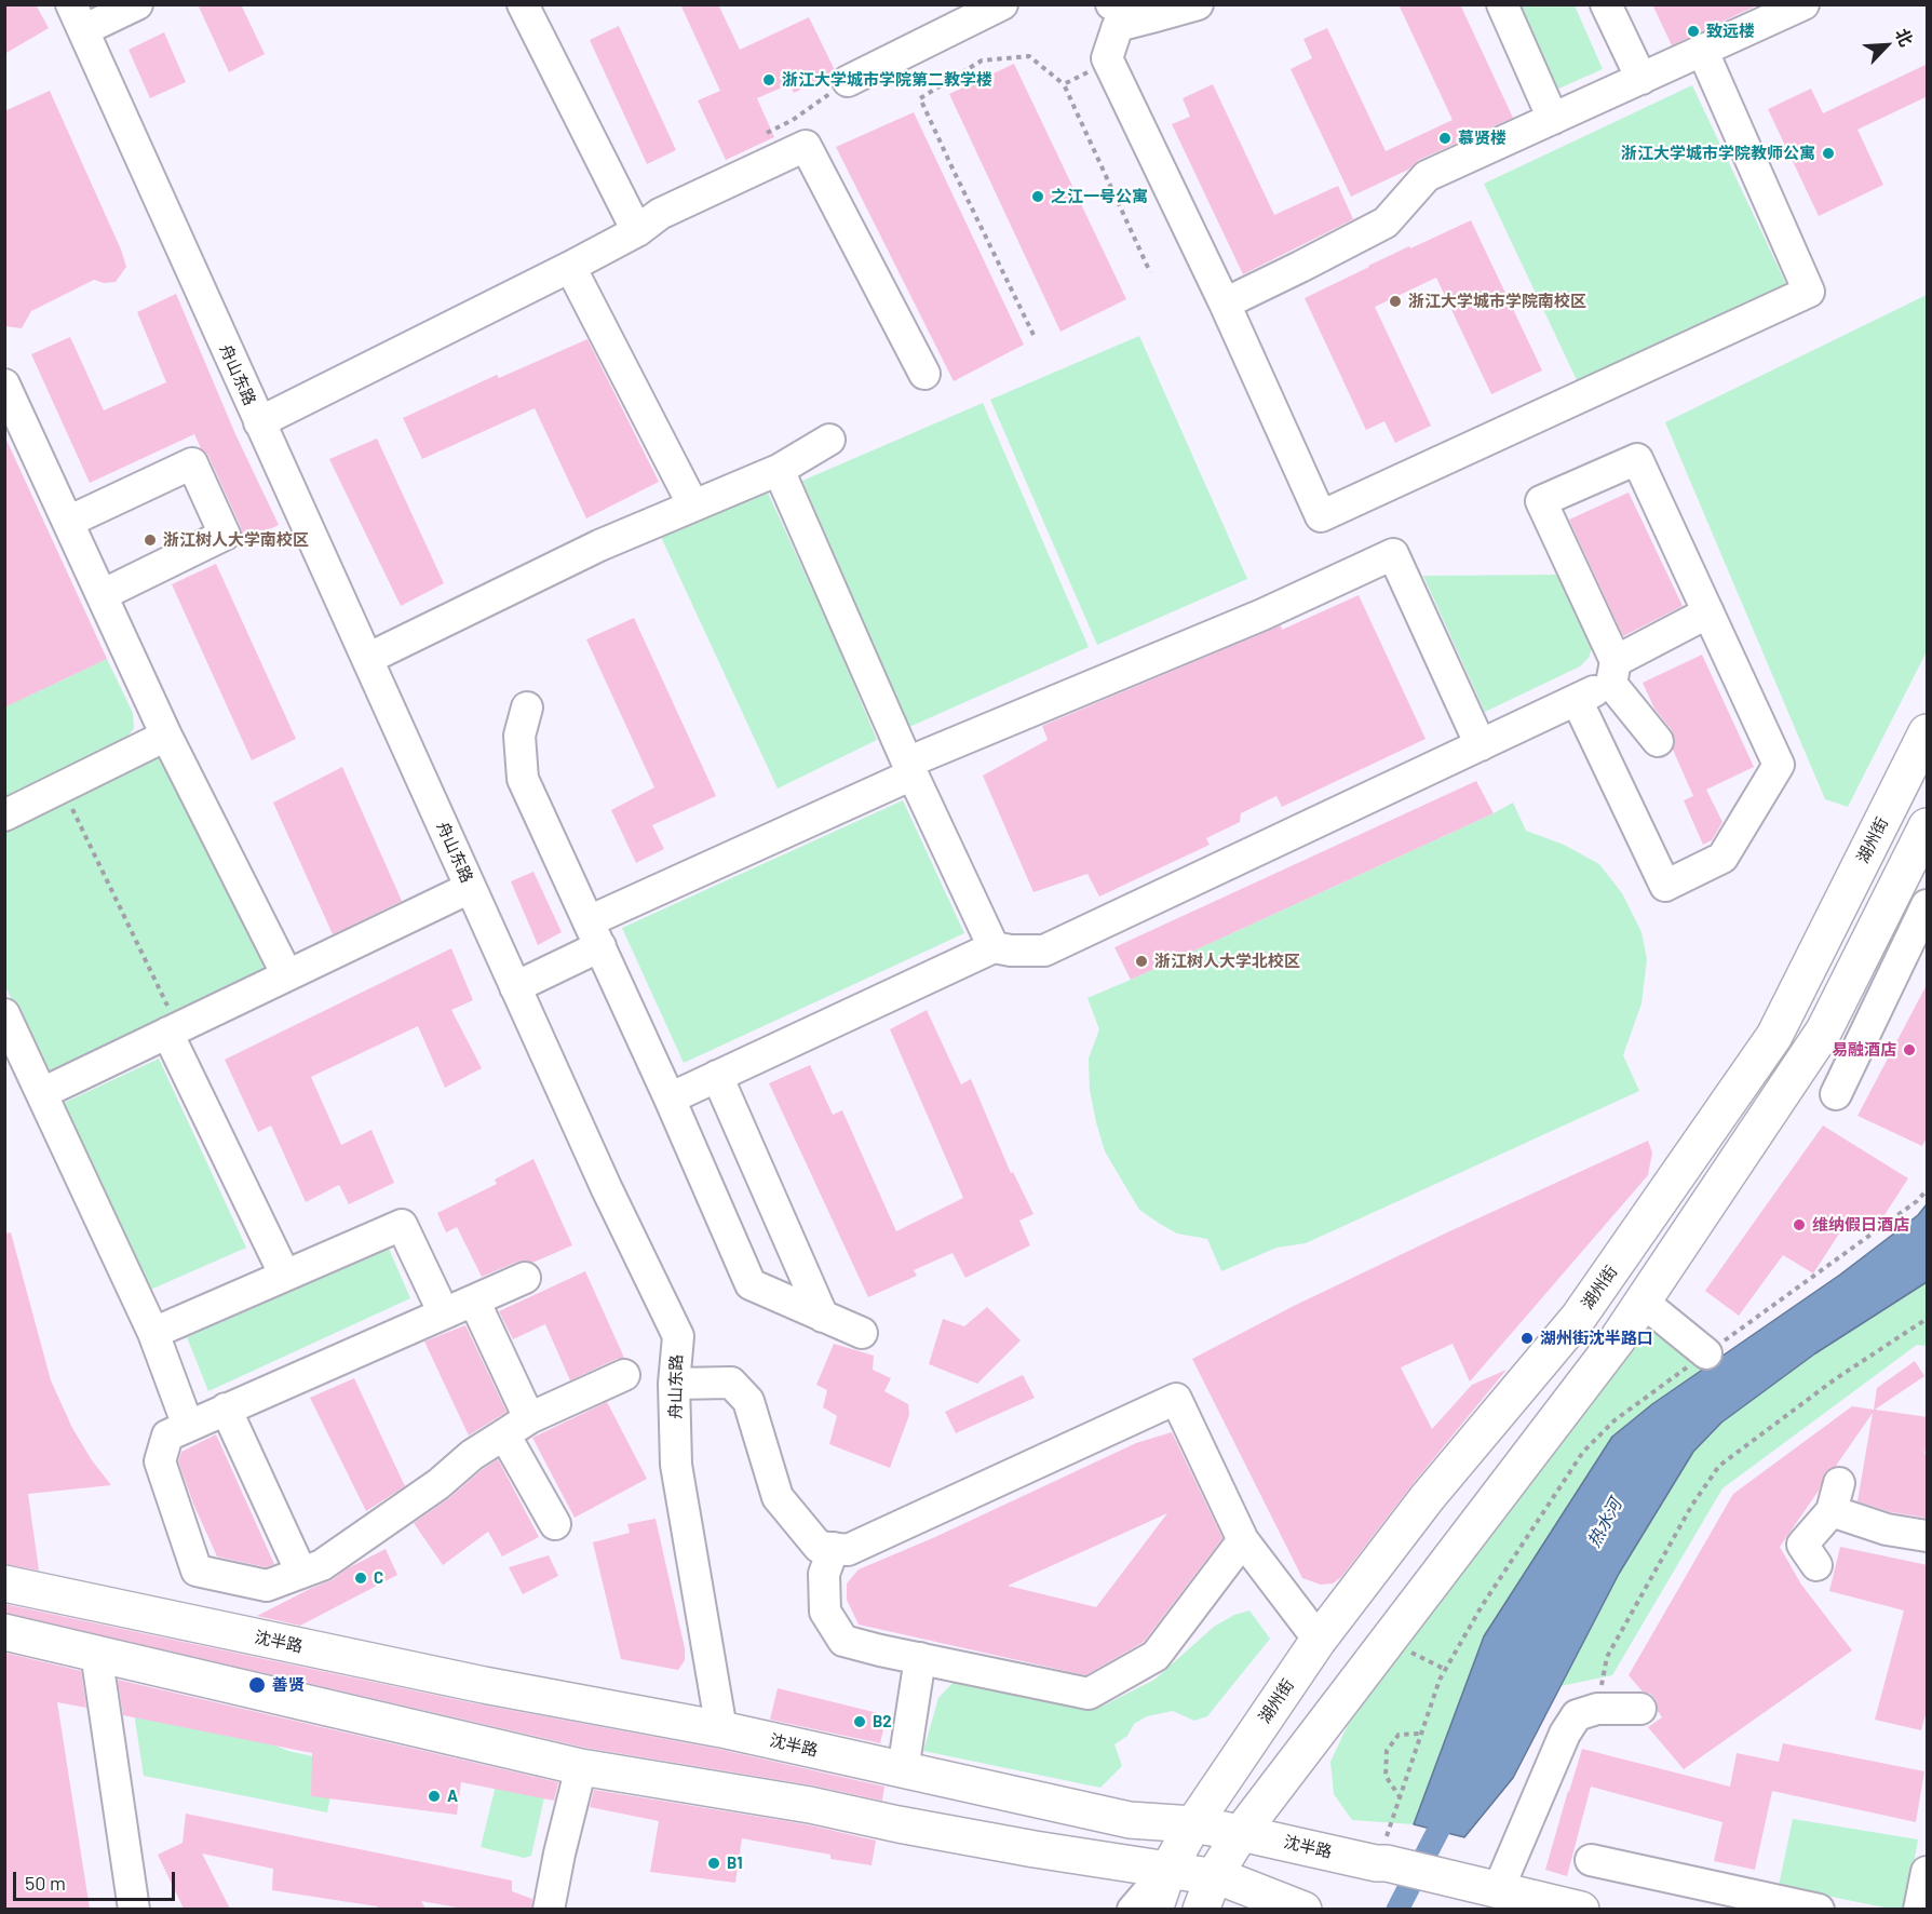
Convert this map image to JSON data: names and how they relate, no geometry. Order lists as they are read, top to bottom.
{
  "streets": {
    "main road": ["湖州街", "沈半路"],
    "street": ["舟山东路"]
  },
  "crossings": [
    ["舟山东路", "沈半路"],
    ["湖州街", "沈半路"]
  ],
  "water": ["热水河"],
  "places": [
    "致远楼",
    "浙江大学城市学院第二教学楼",
    "慕贤楼",
    "浙江大学城市学院教师公寓",
    "之江一号公寓",
    "浙江大学城市学院南校区",
    "浙江树人大学南校区",
    "浙江树人大学北校区",
    "易融酒店",
    "维纳假日酒店",
    "湖州街沈半路口",
    "C",
    "善贤",
    "B2",
    "A",
    "B1"
  ],
  "scale_bar": "50 m",
  "north": "top right"
}
